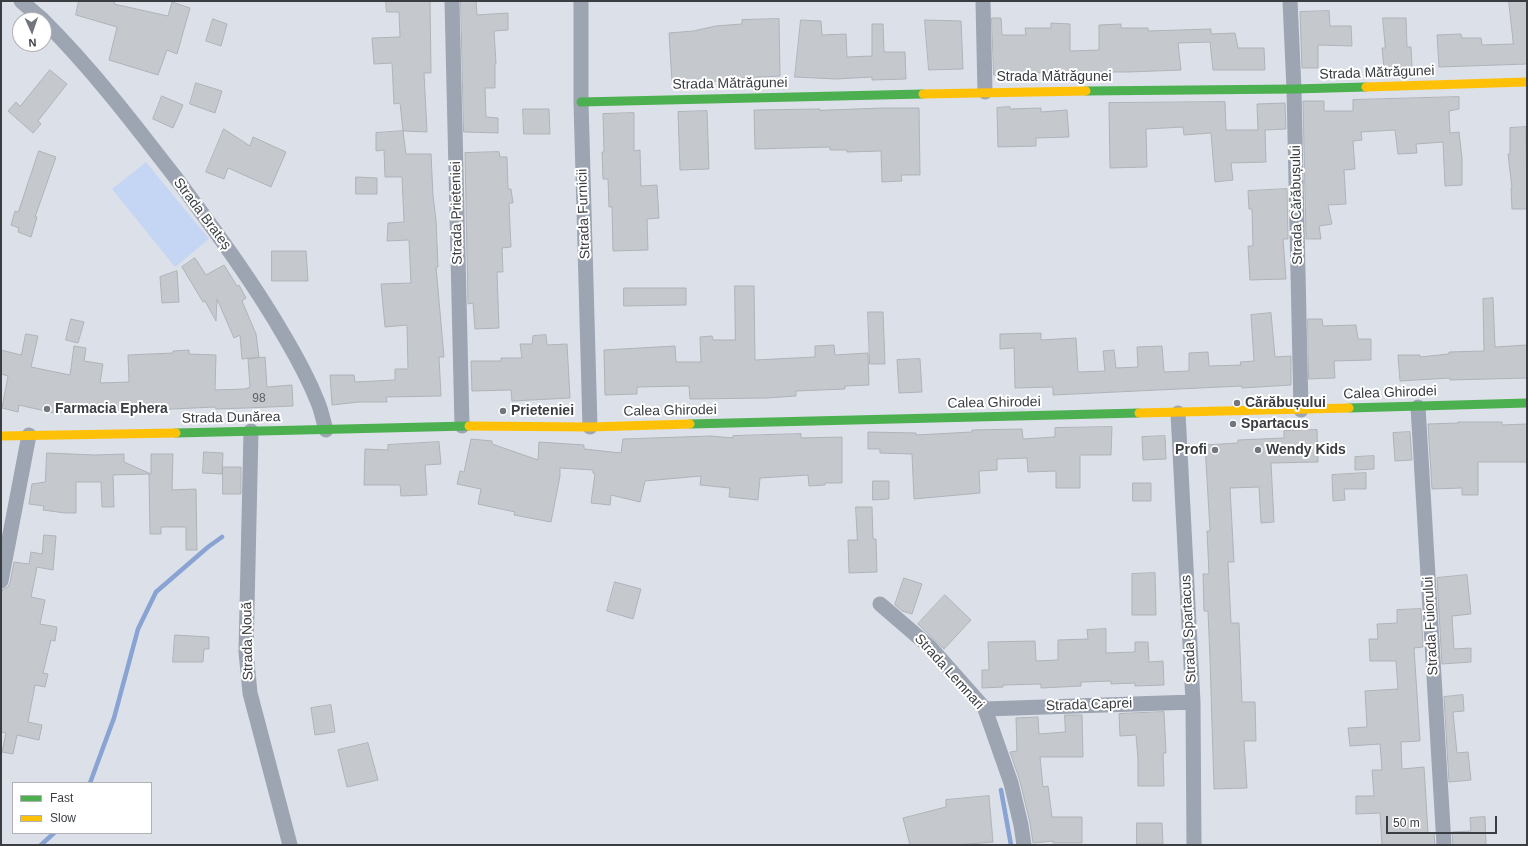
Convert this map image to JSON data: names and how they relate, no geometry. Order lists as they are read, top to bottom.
{
  "streets": {
    "street": [
      "Strada Mătrăgunei",
      "Strada Cărăbușului",
      "Strada Prieteniei",
      "Strada Brateș",
      "Strada Furnicii",
      "Calea Ghirodei",
      "Strada Dunărea",
      "Strada Fuiorului",
      "Strada Spartacus",
      "Strada Nouă",
      "Strada Lemnari",
      "Strada Caprei"
    ]
  },
  "crossings": [
    ["Strada Mătrăgunei", "Strada Cărăbușului"],
    ["Strada Mătrăgunei", "Strada Furnicii"],
    ["Strada Cărăbușului", "Calea Ghirodei"],
    ["Strada Prieteniei", "Calea Ghirodei"],
    ["Strada Prieteniei", "Strada Dunărea"],
    ["Strada Brateș", "Strada Dunărea"],
    ["Strada Furnicii", "Calea Ghirodei"],
    ["Calea Ghirodei", "Strada Dunărea"],
    ["Calea Ghirodei", "Strada Fuiorului"],
    ["Calea Ghirodei", "Strada Spartacus"],
    ["Strada Dunărea", "Strada Nouă"],
    ["Strada Spartacus", "Strada Caprei"],
    ["Strada Lemnari", "Strada Caprei"]
  ],
  "places": [
    "Cărăbușului",
    "Farmacia Ephera",
    "Prieteniei",
    "Spartacus",
    "Profi",
    "Wendy Kids"
  ],
  "house_numbers": ["98"],
  "legend": ["Fast", "Slow"],
  "scale_bar": "50 m",
  "north": "bottom"
}
